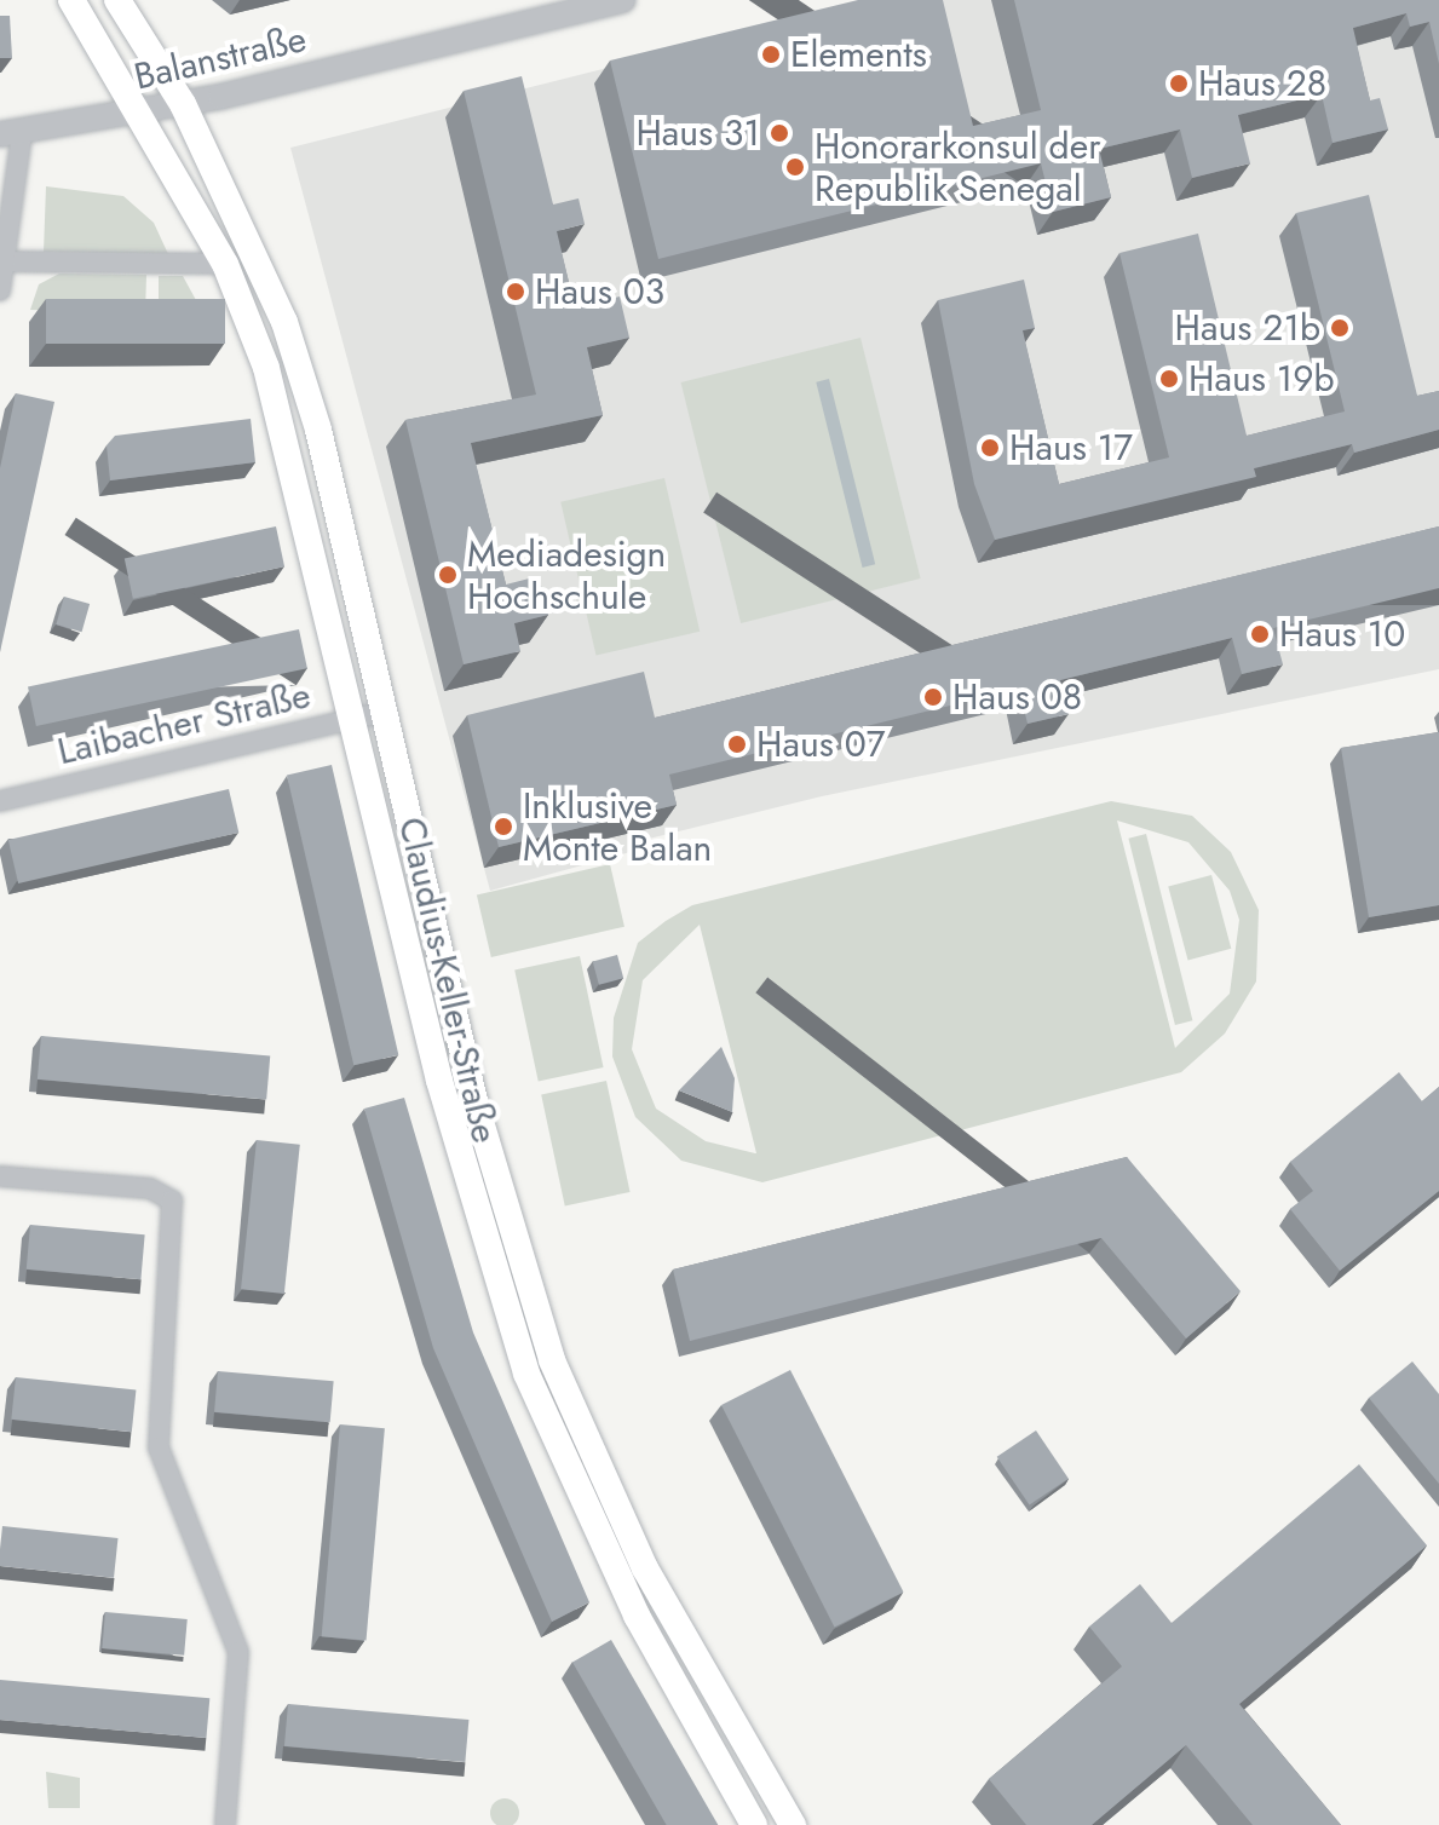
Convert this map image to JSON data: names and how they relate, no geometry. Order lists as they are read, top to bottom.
{
  "streets": {
    "main road": ["Claudius-Keller-Straße"],
    "street": ["Balanstraße", "Laibacher Straße"]
  },
  "crossings": [
    ["Balanstraße", "Claudius-Keller-Straße"],
    ["Laibacher Straße", "Claudius-Keller-Straße"]
  ],
  "places": [
    "Elements",
    "Haus 28",
    "Haus 31",
    "Honorarkonsul der Republik Senegal",
    "Haus 03",
    "Haus 21b",
    "Haus 19b",
    "Haus 17",
    "Mediadesign Hochschule",
    "Haus 10",
    "Haus 08",
    "Haus 07",
    "Inklusive Monte Balan"
  ]
}
